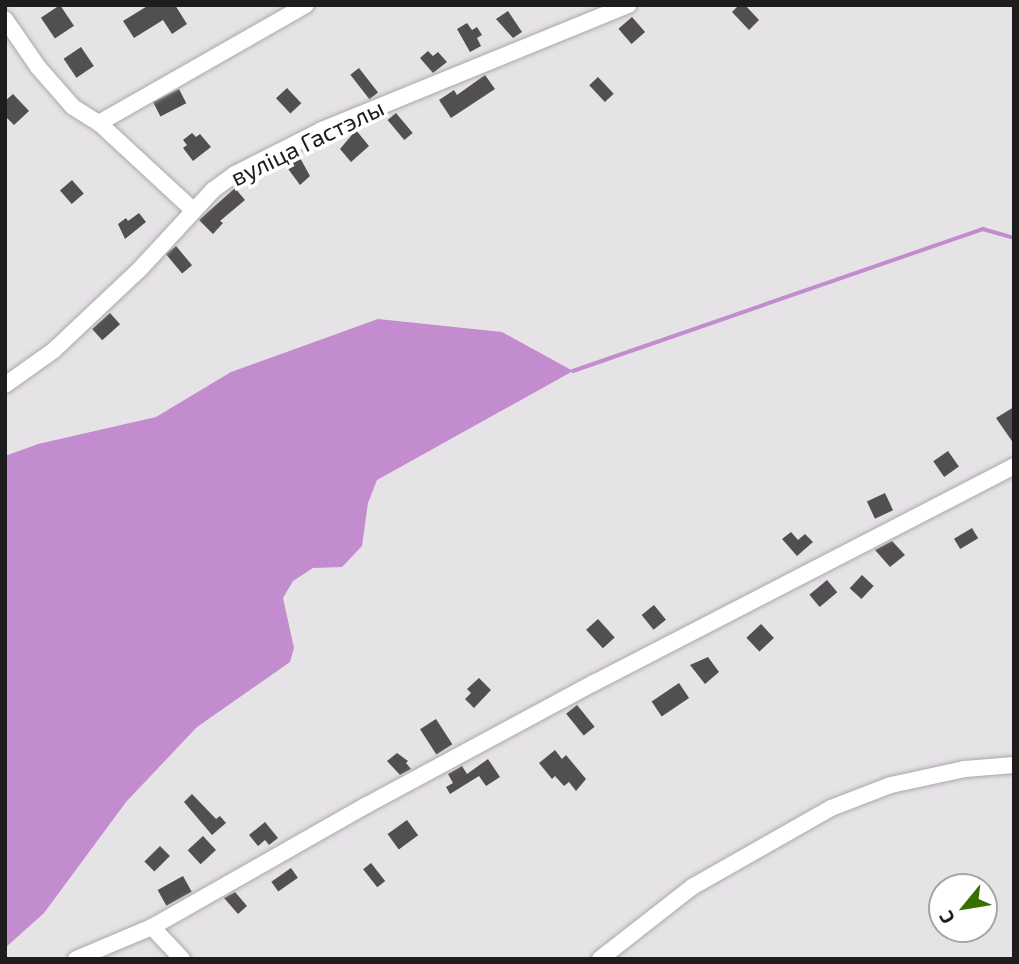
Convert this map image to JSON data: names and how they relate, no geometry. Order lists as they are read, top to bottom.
{
  "streets": {
    "street": ["вуліца Гастэлы"]
  },
  "north": "bottom left"
}
